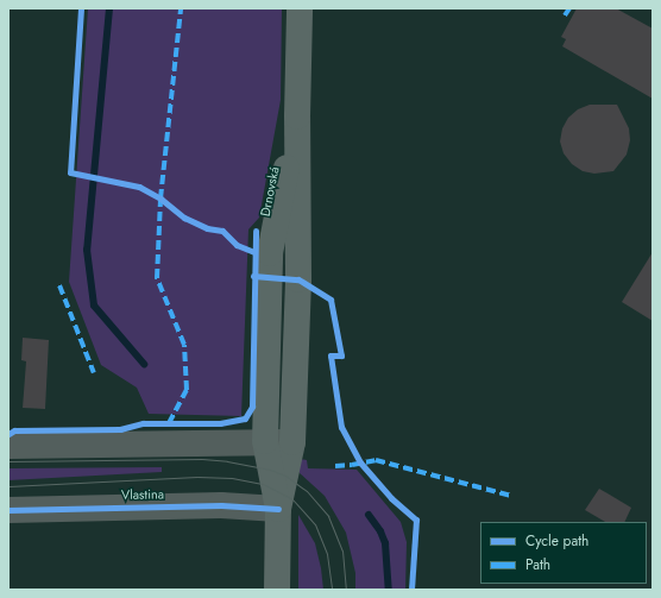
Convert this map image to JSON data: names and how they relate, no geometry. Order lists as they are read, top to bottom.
{
  "streets": {
    "main road": ["Drnovská"],
    "street": ["Vlastina"]
  },
  "crossings": [
    ["Drnovská", "Vlastina"]
  ],
  "legend": ["Cycle path", "Path"]
}
